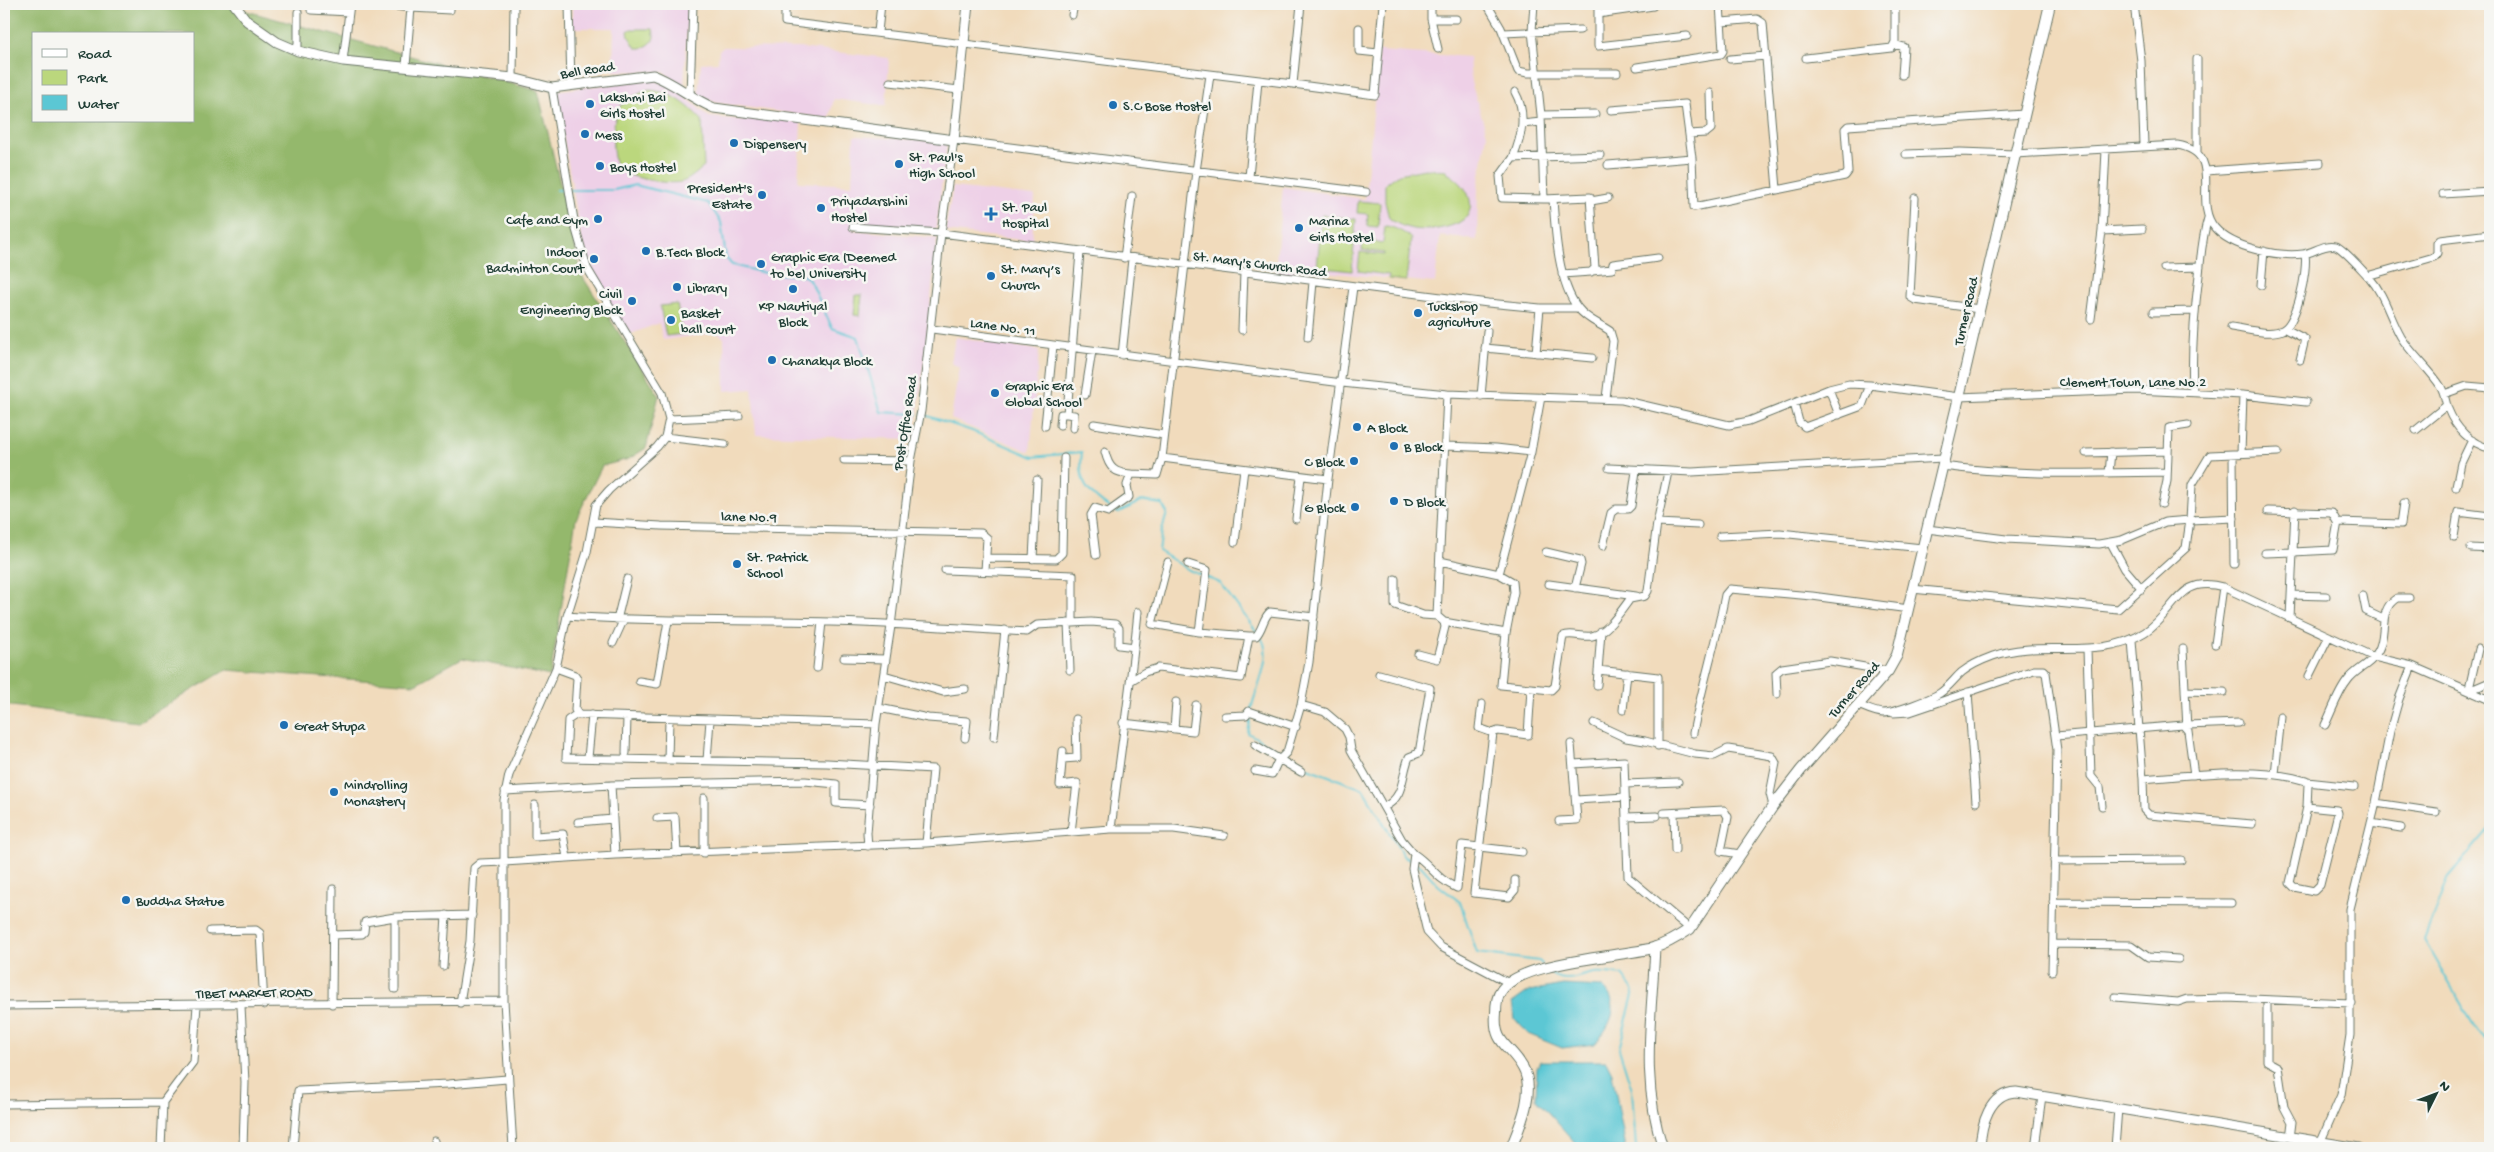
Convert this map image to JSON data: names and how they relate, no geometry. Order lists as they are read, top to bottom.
{
  "streets": {
    "main road": ["Turner Road"],
    "street": [
      "Bell Road",
      "St. Mary's Church Road",
      "Lane No. 11",
      "Clement Town, Lane No.2",
      "Post Office Road",
      "lane No.9",
      "TIBET MARKET ROAD"
    ]
  },
  "crossings": [
    ["Bell Road", "Post Office Road"],
    ["St. Mary's Church Road", "Post Office Road"],
    ["Turner Road", "Clement Town, Lane No.2"],
    ["Lane No. 11", "Clement Town, Lane No.2"],
    ["Lane No. 11", "Post Office Road"],
    ["Post Office Road", "lane No.9"]
  ],
  "places": {
    "other": [
      "Lakshmi Bai Girls Hostel",
      "S.C Bose Hostel",
      "Mess",
      "Dispensery",
      "St. Paul's High School",
      "Boys Hostel",
      "President's Estate",
      "Priyadarshini Hostel",
      "Cafe and Gym",
      "Marina Girls Hostel",
      "B.Tech Block",
      "Indoor Badminton Court",
      "Graphic Era (Deemed to be) University",
      "St. Mary’s Church",
      "Library",
      "KP Nautiyal Block",
      "Civil Engineering Block",
      "Tuckshop agriculture",
      "Basket ball court",
      "Chanakya Block",
      "Graphic Era Global School",
      "A Block",
      "B Block",
      "C Block",
      "D Block",
      "G Block",
      "St. Patrick School",
      "Great Stupa",
      "Mindrolling Monastery",
      "Buddha Statue"
    ],
    "health": ["St. Paul Hospital"]
  },
  "legend": ["Road", "Park", "Water"],
  "north": "top right"
}
